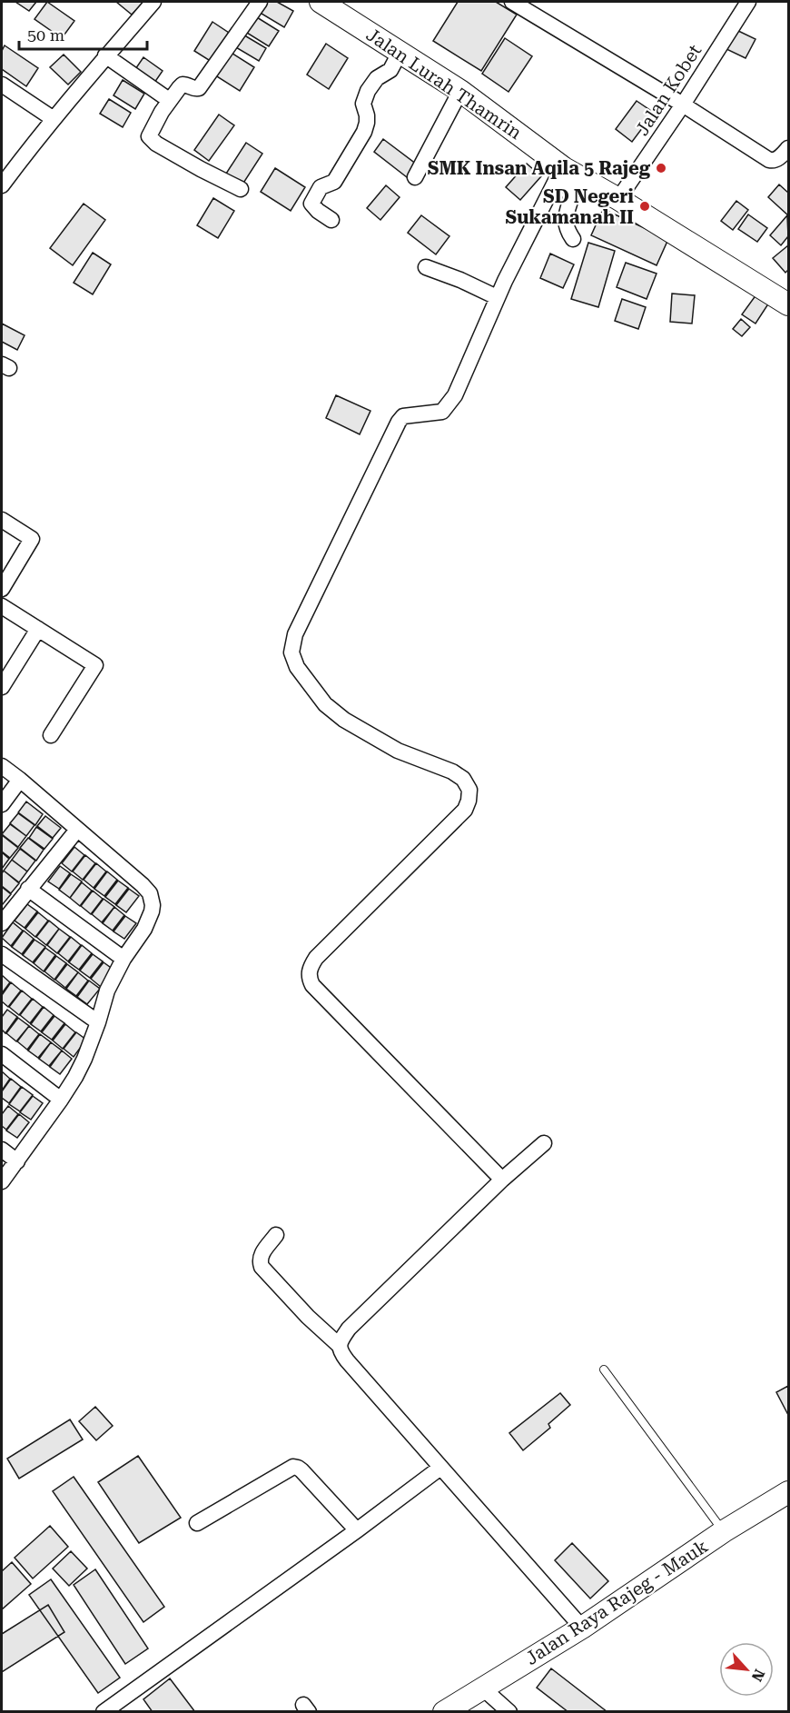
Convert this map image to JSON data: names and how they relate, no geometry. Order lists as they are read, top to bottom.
{
  "streets": {
    "street": ["Jalan Lurah Thamrin", "Jalan Kobet", "Jalan Raya Rajeg - Mauk"]
  },
  "crossings": [
    ["Jalan Lurah Thamrin", "Jalan Kobet"]
  ],
  "places": ["SMK Insan Aqila 5 Rajeg", "SD Negeri Sukamanah II"],
  "scale_bar": "50 m",
  "north": "bottom right"
}
